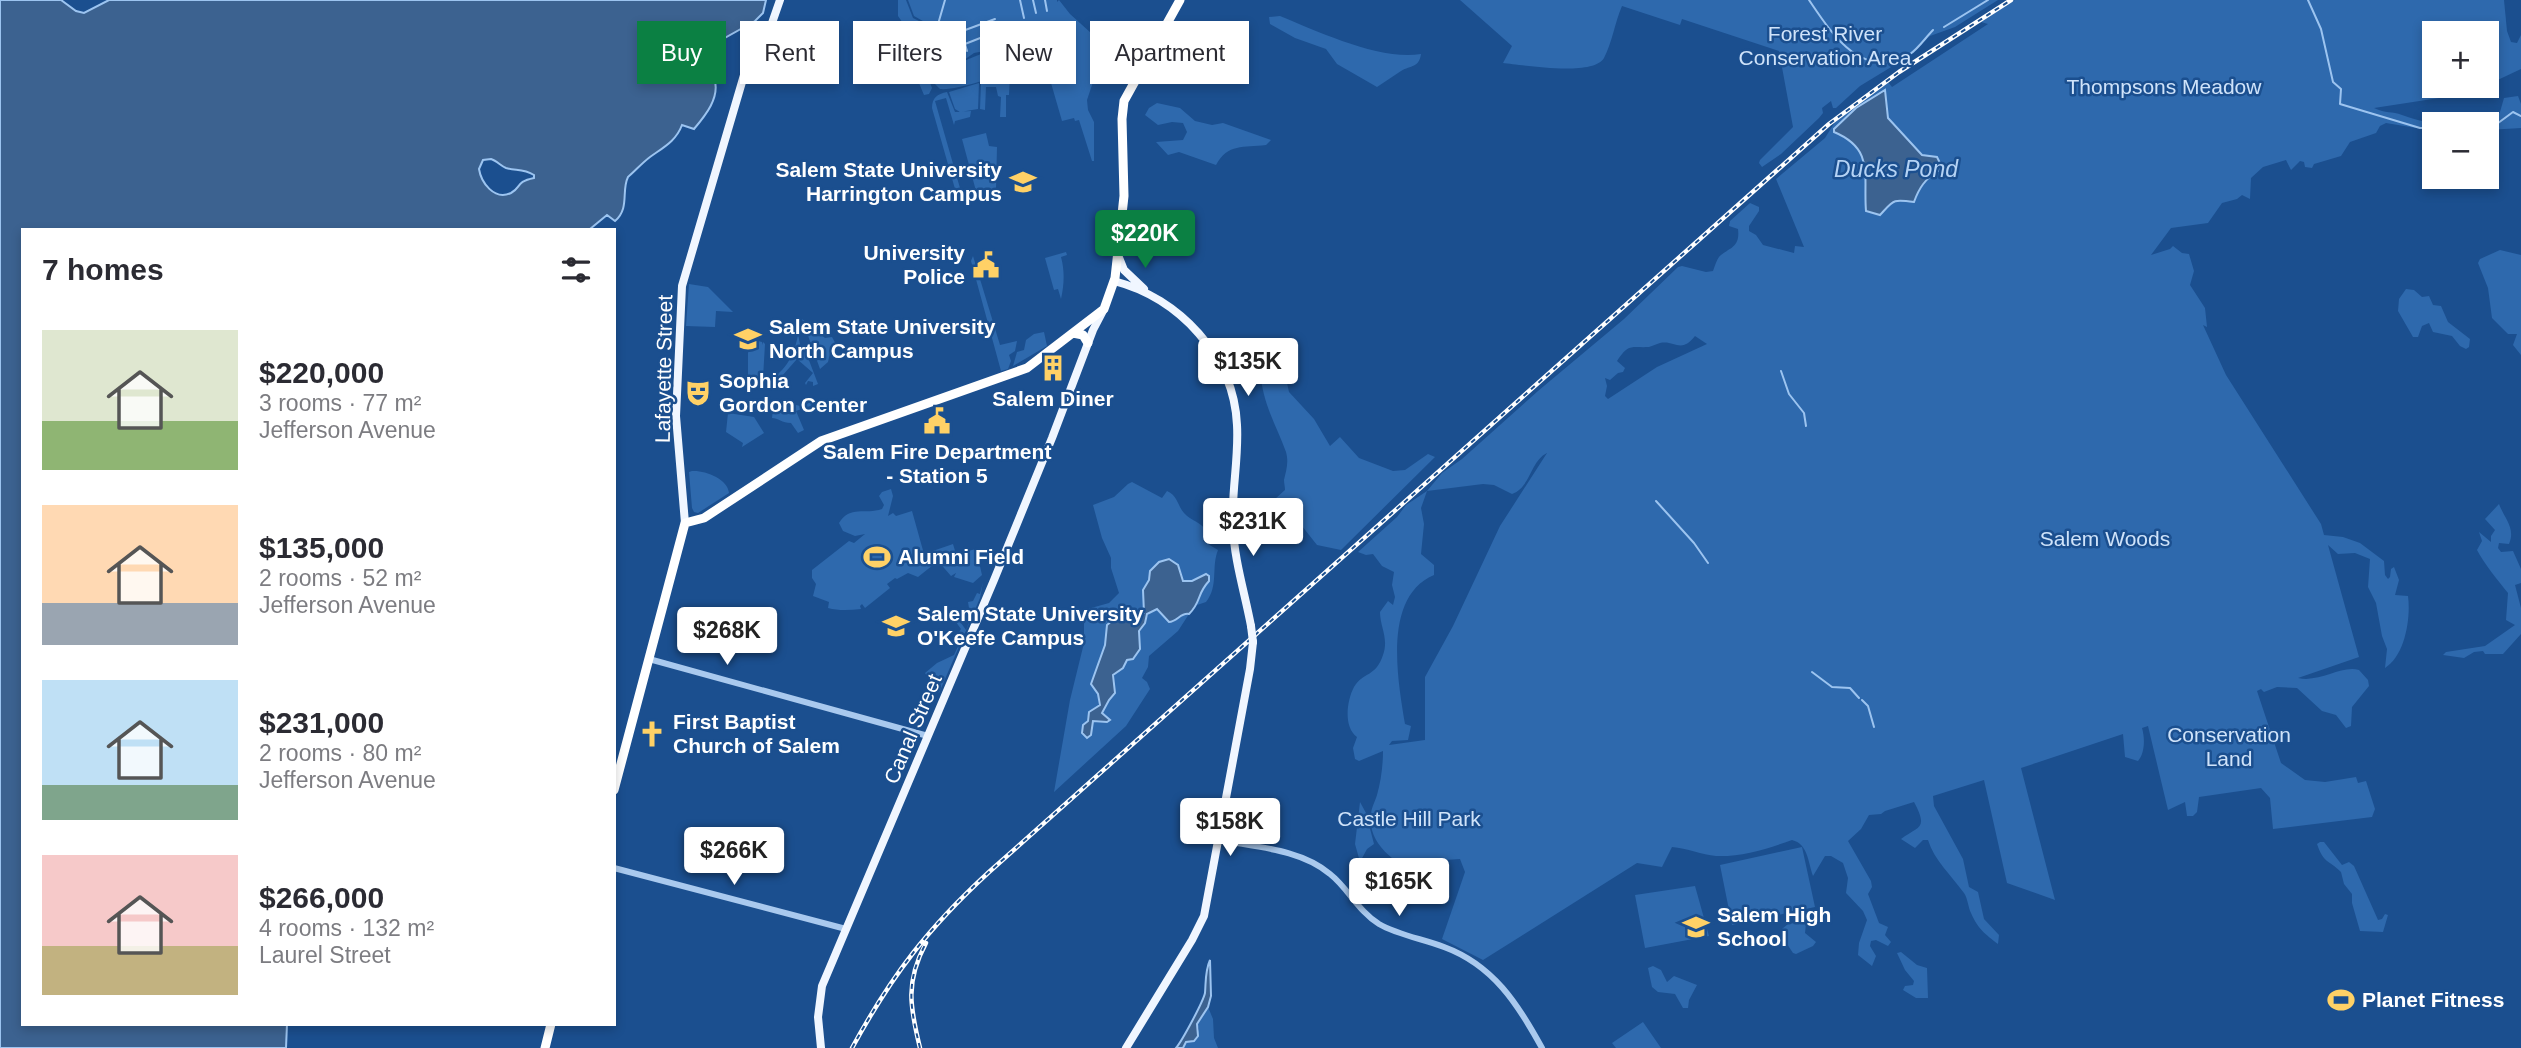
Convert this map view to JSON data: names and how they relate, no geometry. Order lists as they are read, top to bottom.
{
  "streets": {
    "highway": ["Lafayette Street"],
    "main road": ["Canal Street"]
  },
  "water": ["Ducks Pond"],
  "parks": [
    "Forest River Conservation Area",
    "Thompsons Meadow",
    "Salem Woods",
    "Conservation Land",
    "Castle Hill Park"
  ],
  "places": {
    "school or university": [
      "Salem State University Harrington Campus",
      "Salem State University North Campus",
      "Salem State University O'Keefe Campus",
      "Salem High School"
    ],
    "public building": ["University Police", "Salem Fire Department - Station 5"],
    "building": ["Salem Diner"],
    "theatre": ["Sophia Gordon Center"],
    "sports": ["Alumni Field", "Planet Fitness"],
    "church": ["First Baptist Church of Salem"]
  },
  "page": {
    "map_buttons": ["+", "−"],
    "chip": [
      "Buy",
      "Rent",
      "Filters",
      "New",
      "Apartment"
    ],
    "price": [
      "$220K",
      "$135K",
      "$231K",
      "$268K",
      "$158K",
      "$266K",
      "$165K"
    ],
    "heading": "7 homes",
    "list": [
      {
        "name": "$220,000",
        "note": "3 rooms · 77 m² · Jefferson Avenue"
      },
      {
        "name": "$135,000",
        "note": "2 rooms · 52 m² · Jefferson Avenue"
      },
      {
        "name": "$231,000",
        "note": "2 rooms · 80 m² · Jefferson Avenue"
      },
      {
        "name": "$266,000",
        "note": "4 rooms · 132 m² · Laurel Street"
      }
    ]
  }
}
